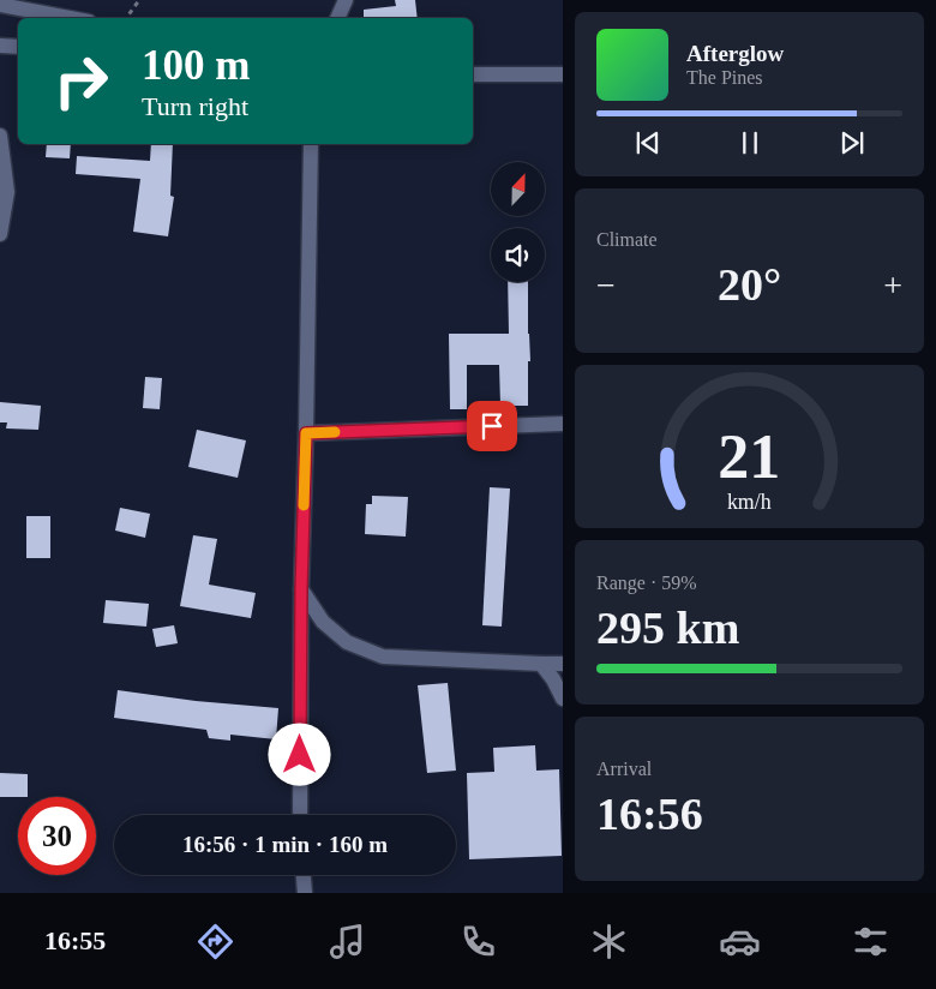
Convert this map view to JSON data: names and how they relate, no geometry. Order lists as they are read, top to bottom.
{
  "north": "top",
  "page": {
    "turn": ["100 m", "Turn right"],
    "song": ["Afterglow", "The Pines"],
    "tile": [
      "Climate",
      ["Range · 59%", "295 km"],
      ["Arrival", "16:56"]
    ],
    "heat": ["−", "20°", "+"],
    "limit": "30",
    "trip": "16:56 · 1 min · 160 m",
    "tabs": "16:55",
    "gauge": ["21", "km/h"]
  }
}
